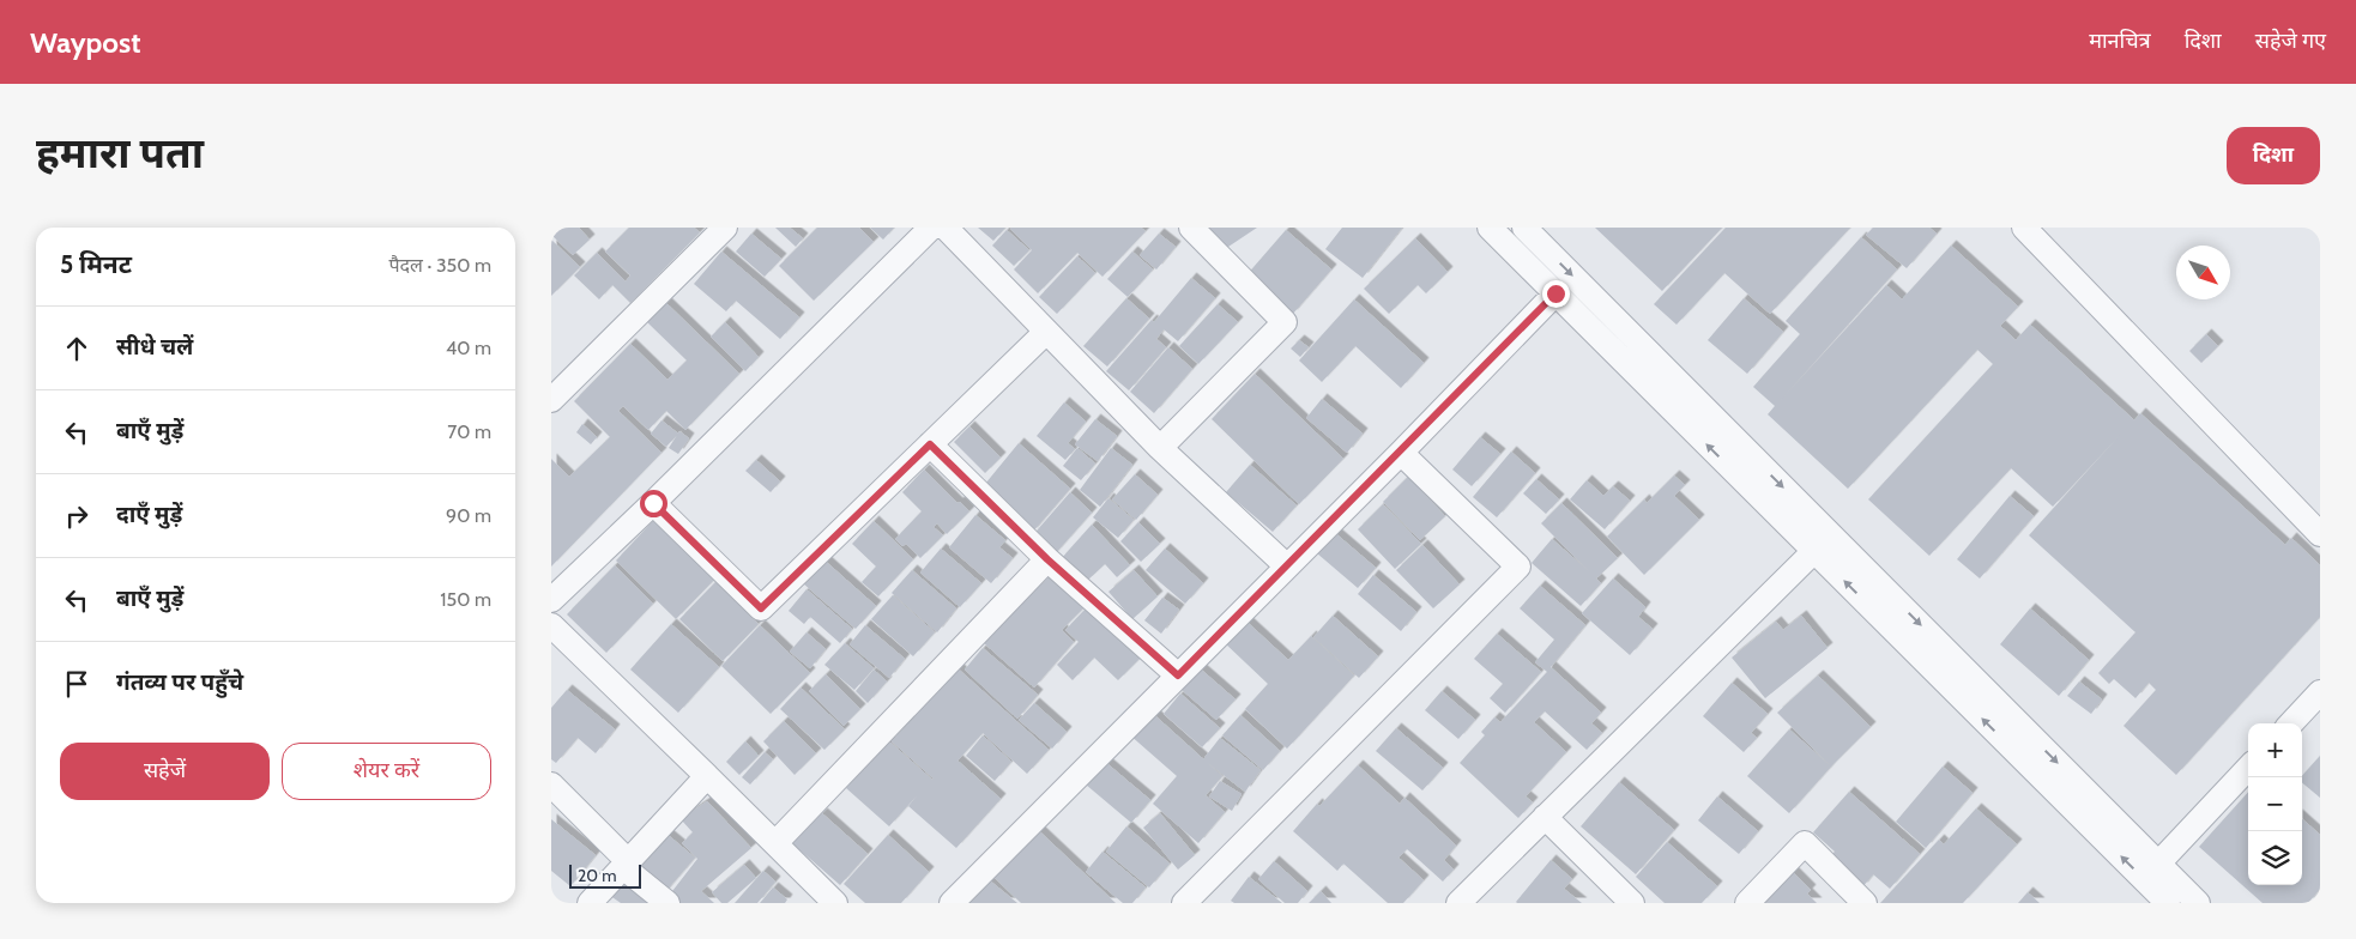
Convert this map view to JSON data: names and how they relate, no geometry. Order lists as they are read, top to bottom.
{
  "scale_bar": "20 m",
  "north": "bottom right",
  "page": {
    "header": "Waypost",
    "nav": ["मानचित्र", "दिशा", "सहेजे गए"],
    "title": "हमारा पता",
    "buttons": [
      "दिशा",
      ["सहेजें", "शेयर करें"]
    ],
    "heading": ["5 मिनट", "पैदल · 350 m"],
    "list": [
      ["सीधे चलें", "40 m"],
      ["बाएँ मुड़ें", "70 m"],
      ["दाएँ मुड़ें", "90 m"],
      ["बाएँ मुड़ें", "150 m"],
      "गंतव्य पर पहुँचे"
    ],
    "map_buttons": ["+", "−"],
    "scale": "20 m"
  }
}
